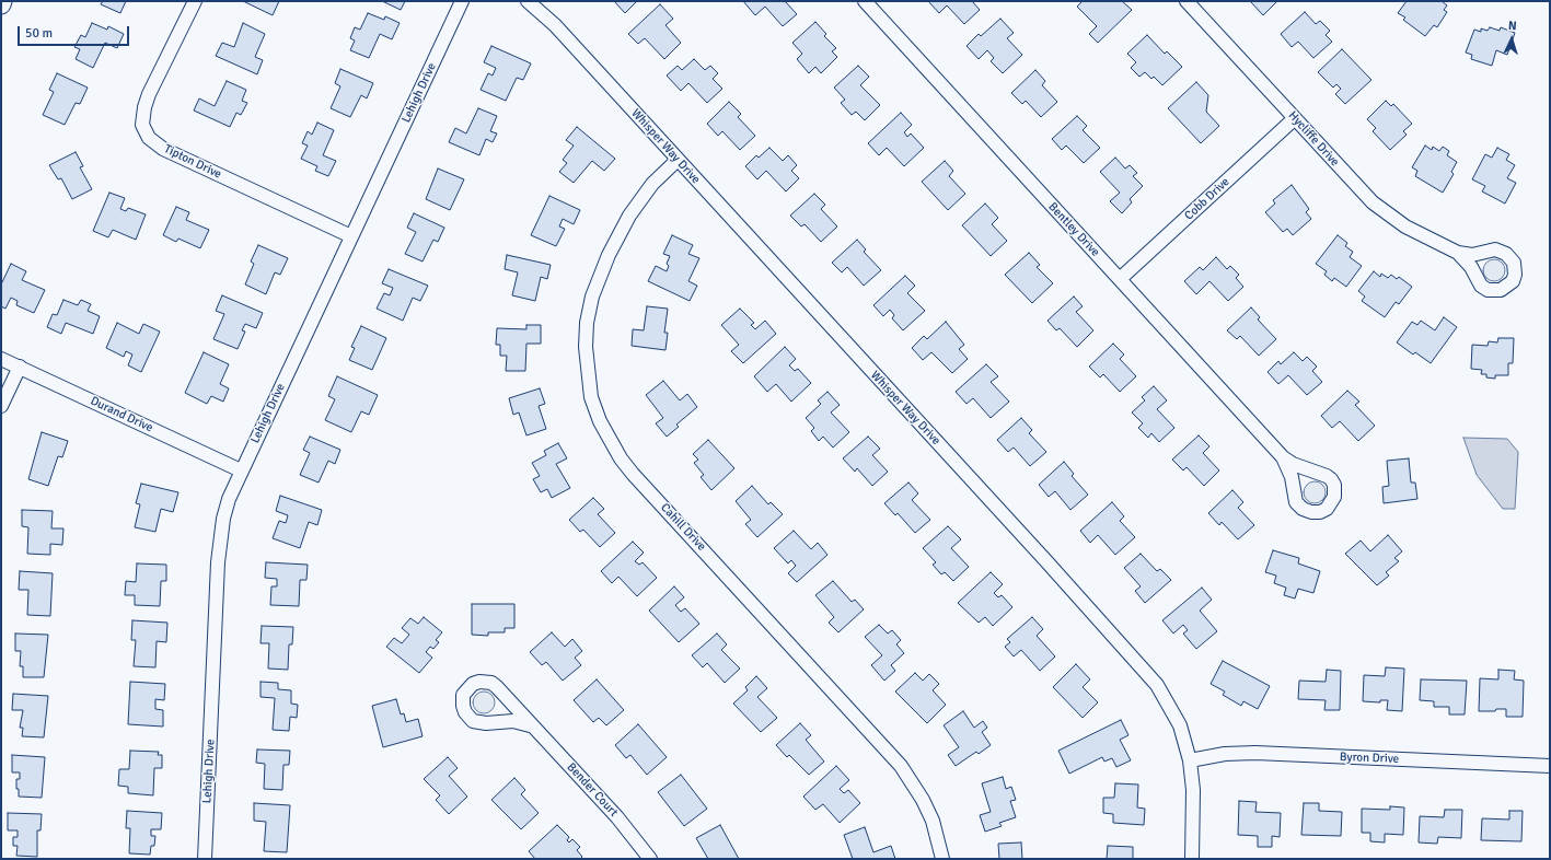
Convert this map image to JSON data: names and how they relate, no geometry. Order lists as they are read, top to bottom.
{
  "streets": {
    "street": [
      "Lehigh Drive",
      "Hycliffe Drive",
      "Whisper Way Drive",
      "Tipton Drive",
      "Cobb Drive",
      "Bentley Drive",
      "Durand Drive",
      "Cahill Drive",
      "Byron Drive",
      "Bender Court"
    ]
  },
  "crossings": [
    ["Lehigh Drive", "Tipton Drive"],
    ["Lehigh Drive", "Durand Drive"],
    ["Hycliffe Drive", "Cobb Drive"],
    ["Whisper Way Drive", "Cahill Drive"],
    ["Whisper Way Drive", "Byron Drive"],
    ["Cobb Drive", "Bentley Drive"]
  ],
  "scale_bar": "50 m",
  "north": "top"
}
